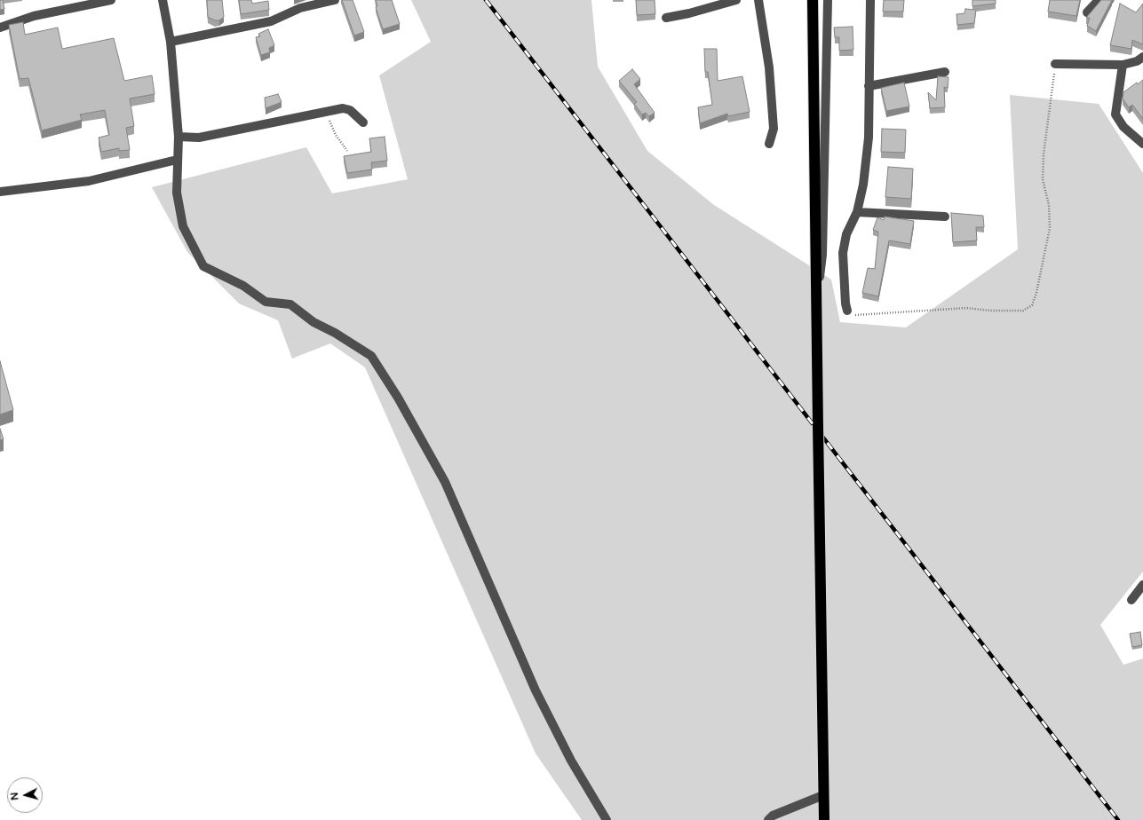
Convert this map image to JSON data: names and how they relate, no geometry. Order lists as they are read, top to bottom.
{
  "north": "left"
}
